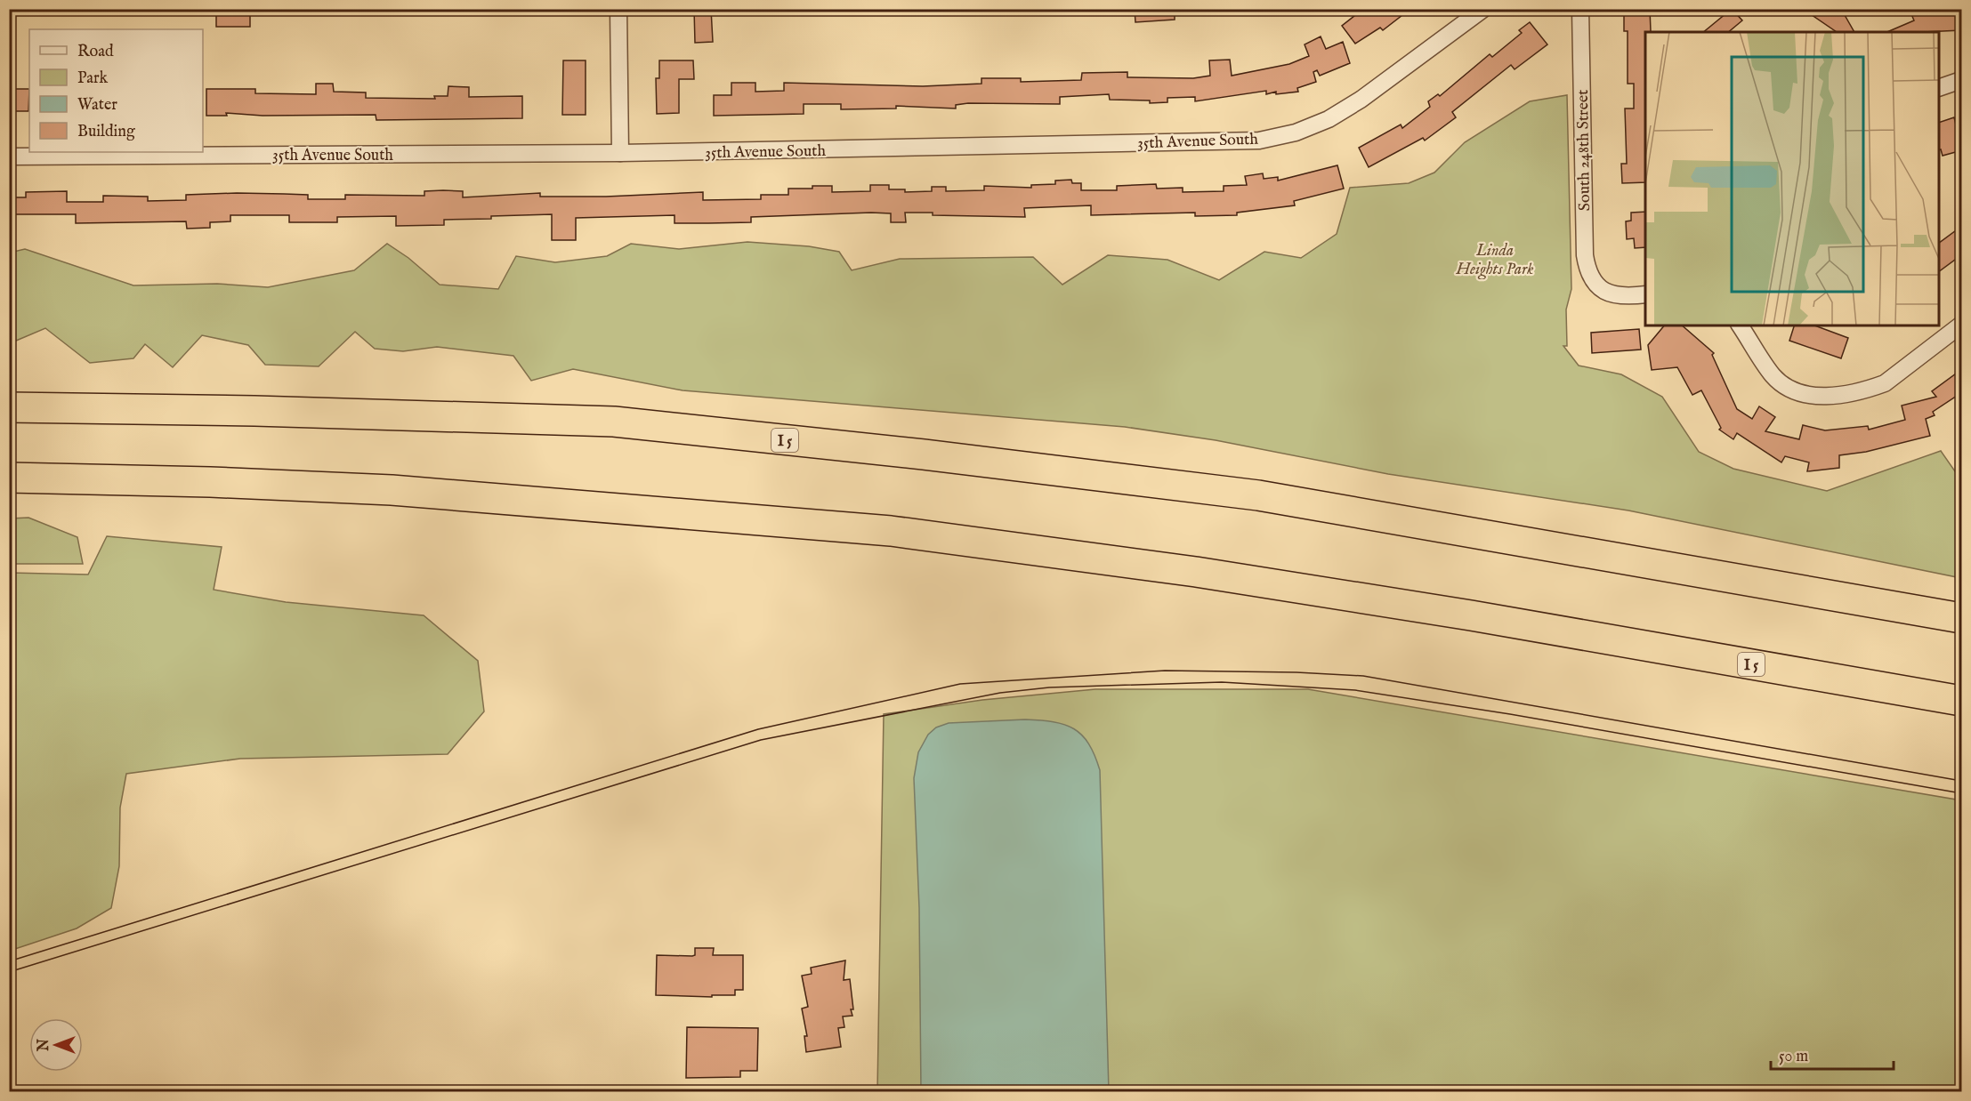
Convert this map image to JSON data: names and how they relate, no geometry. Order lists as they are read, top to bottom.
{
  "streets": {
    "highway": ["I 5"],
    "street": ["35th Avenue South", "South 248th Street"]
  },
  "parks": ["Linda Heights Park"],
  "legend": [
    "Road",
    "Park",
    "Water",
    "Building"
  ],
  "scale_bar": "50 m",
  "north": "left"
}
